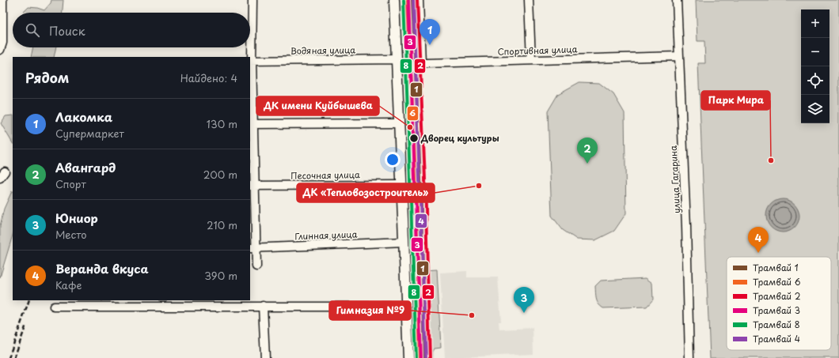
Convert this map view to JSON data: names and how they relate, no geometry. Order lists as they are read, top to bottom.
{
  "streets": {
    "street": [
      "Водяная улица",
      "Спортивная улица",
      "Песочная улица",
      "улица Гагарина",
      "Глинная улица"
    ]
  },
  "crossings": [
    ["Водяная улица", "Спортивная улица"],
    ["Спортивная улица", "улица Гагарина"]
  ],
  "places": [
    "ДК имени Куйбышева",
    "Дворец культуры",
    "Парк Мира",
    "ДК «Тепловозостроитель»",
    "Гимназия №9"
  ],
  "lines": [
    "tram line 1",
    "tram line 6",
    "tram line 2",
    "tram line 3",
    "tram line 8",
    "tram line 4"
  ],
  "legend": [
    "Трамвай 1",
    "Трамвай 6",
    "Трамвай 2",
    "Трамвай 3",
    "Трамвай 8",
    "Трамвай 4"
  ],
  "page": {
    "map_buttons": ["+", "−"],
    "search": "Поиск",
    "pins": [
      "1",
      "2",
      "4",
      "3"
    ],
    "heading": ["Рядом", "Найдено: 4"],
    "list": [
      {
        "mark": "1",
        "name": "Лакомка",
        "note": "Супермаркет",
        "value": "130 m"
      },
      {
        "mark": "2",
        "name": "Авангард",
        "note": "Спорт",
        "value": "200 m"
      },
      {
        "mark": "3",
        "name": "Юниор",
        "note": "Место",
        "value": "210 m"
      },
      {
        "mark": "4",
        "name": "Веранда вкуса",
        "note": "Кафе",
        "value": "390 m"
      }
    ]
  }
}
